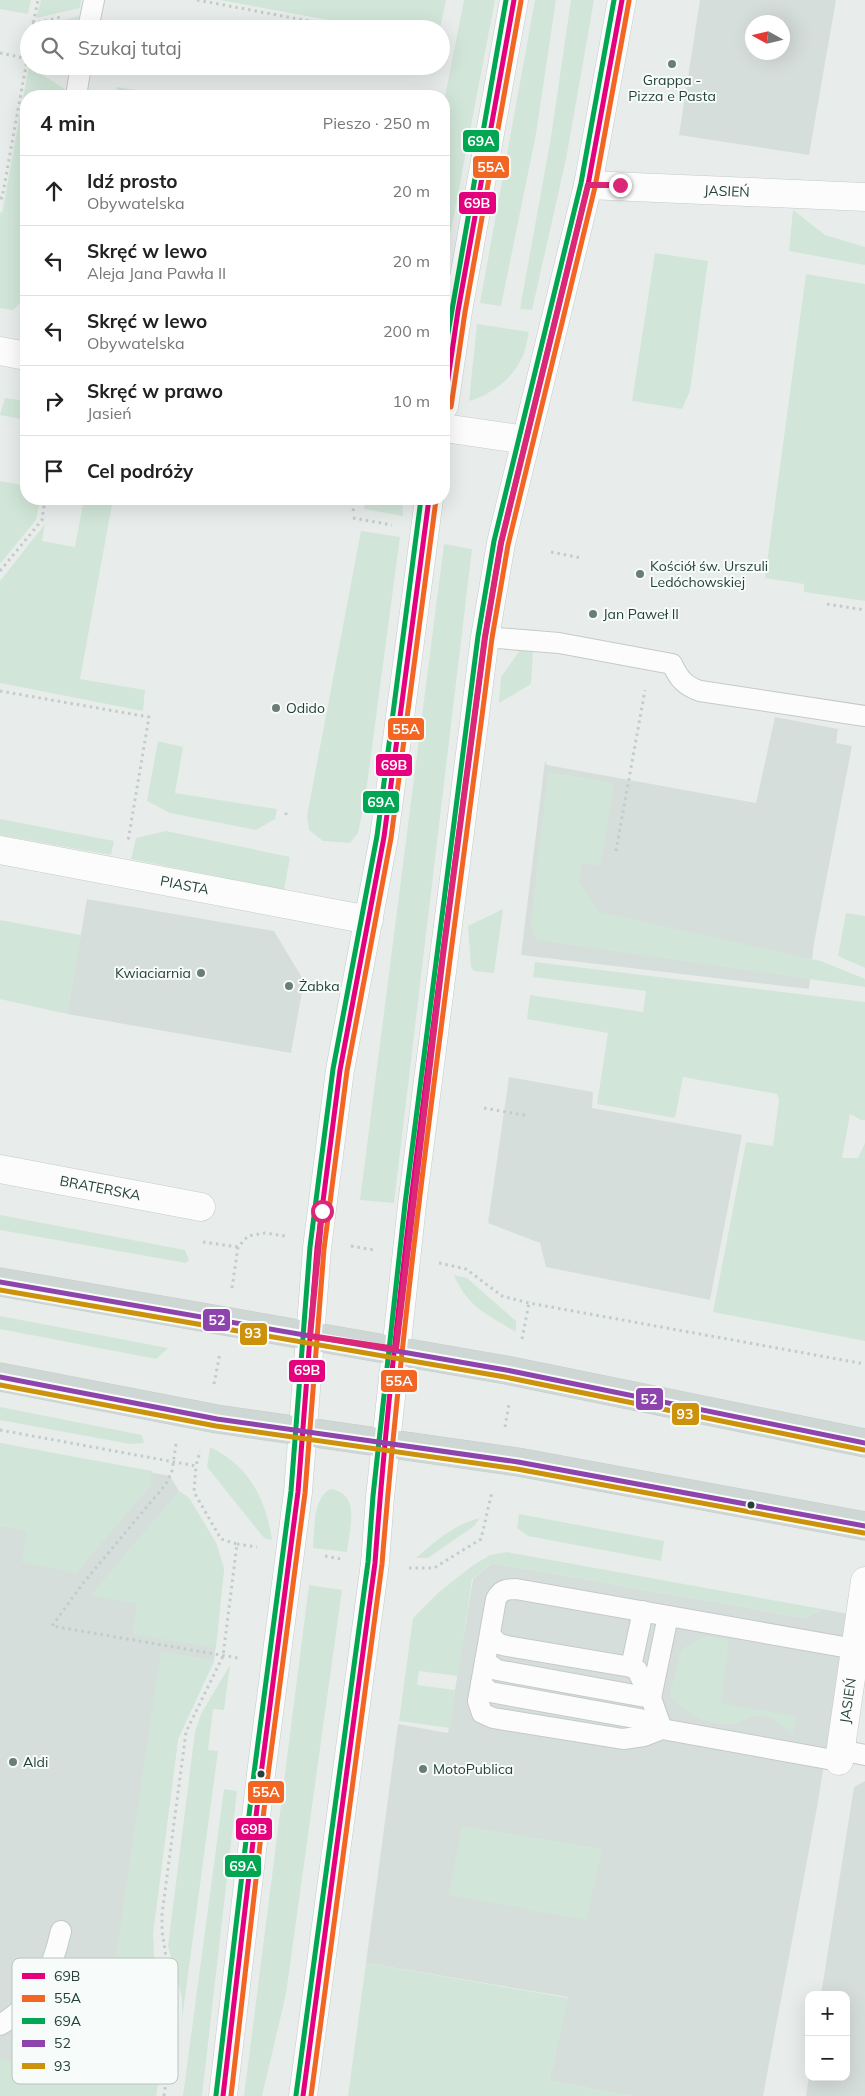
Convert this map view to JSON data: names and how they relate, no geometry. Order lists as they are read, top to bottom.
{
  "streets": {
    "main road": ["JASIEŃ", "PIASTA", "BRATERSKA"]
  },
  "places": [
    "Grappa - Pizza e Pasta",
    "Kościół św. Urszuli Ledóchowskiej",
    "Jan Paweł II",
    "Odido",
    "Kwiaciarnia",
    "Żabka",
    "Aldi",
    "MotoPublica"
  ],
  "lines": [
    "transit line 69B",
    "transit line 69A",
    "transit line 55A",
    "transit line 52",
    "transit line 93"
  ],
  "legend": [
    "69B",
    "55A",
    "69A",
    "52",
    "93"
  ],
  "north": "left",
  "page": {
    "search": "Szukaj tutaj",
    "heading": ["4 min", "Pieszo · 250 m"],
    "list": [
      ["Idź prosto", "Obywatelska", "20 m"],
      ["Skręć w lewo", "Aleja Jana Pawła II", "20 m"],
      ["Skręć w lewo", "Obywatelska", "200 m"],
      ["Skręć w prawo", "Jasień", "10 m"],
      "Cel podróży"
    ],
    "map_buttons": ["+", "−"]
  }
}
